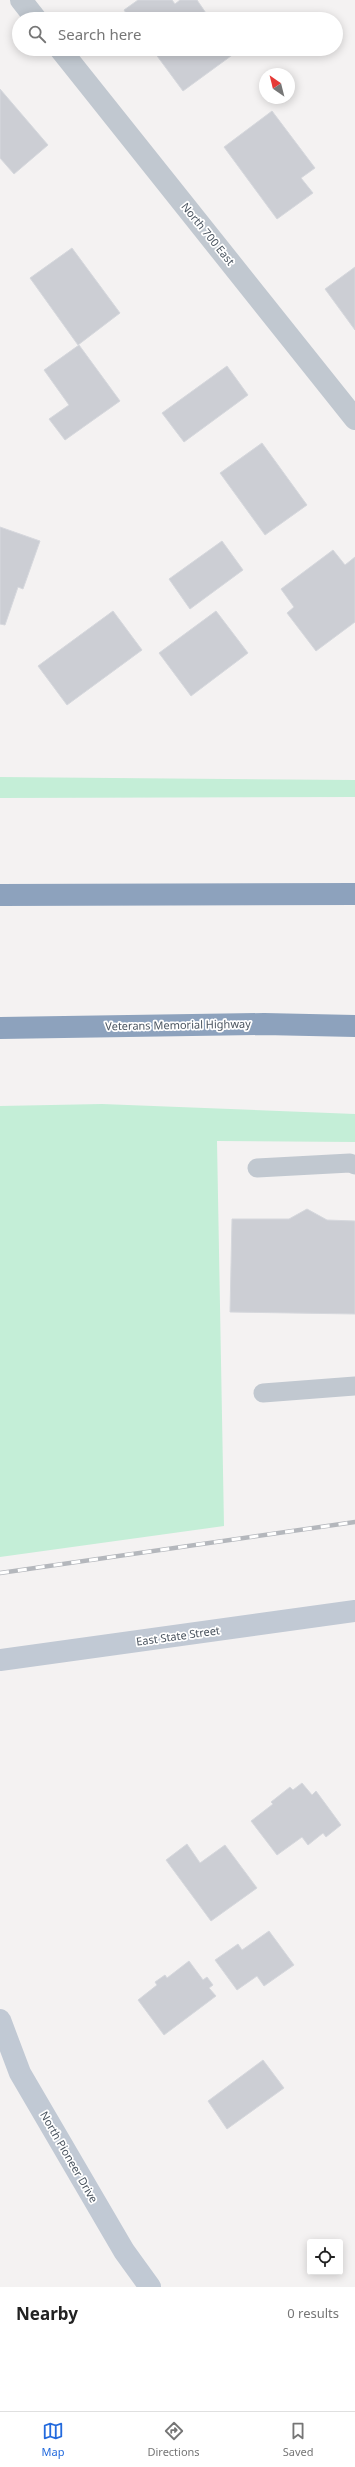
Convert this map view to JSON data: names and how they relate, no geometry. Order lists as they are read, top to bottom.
{
  "streets": {
    "highway": ["Veterans Memorial Highway"],
    "main road": ["East State Street", "North Pioneer Drive"],
    "street": ["North 700 East"]
  },
  "north": "top left",
  "page": {
    "search": "Search here",
    "heading": ["Nearby", "0 results"],
    "nav": ["Map", "Directions", "Saved"]
  }
}
